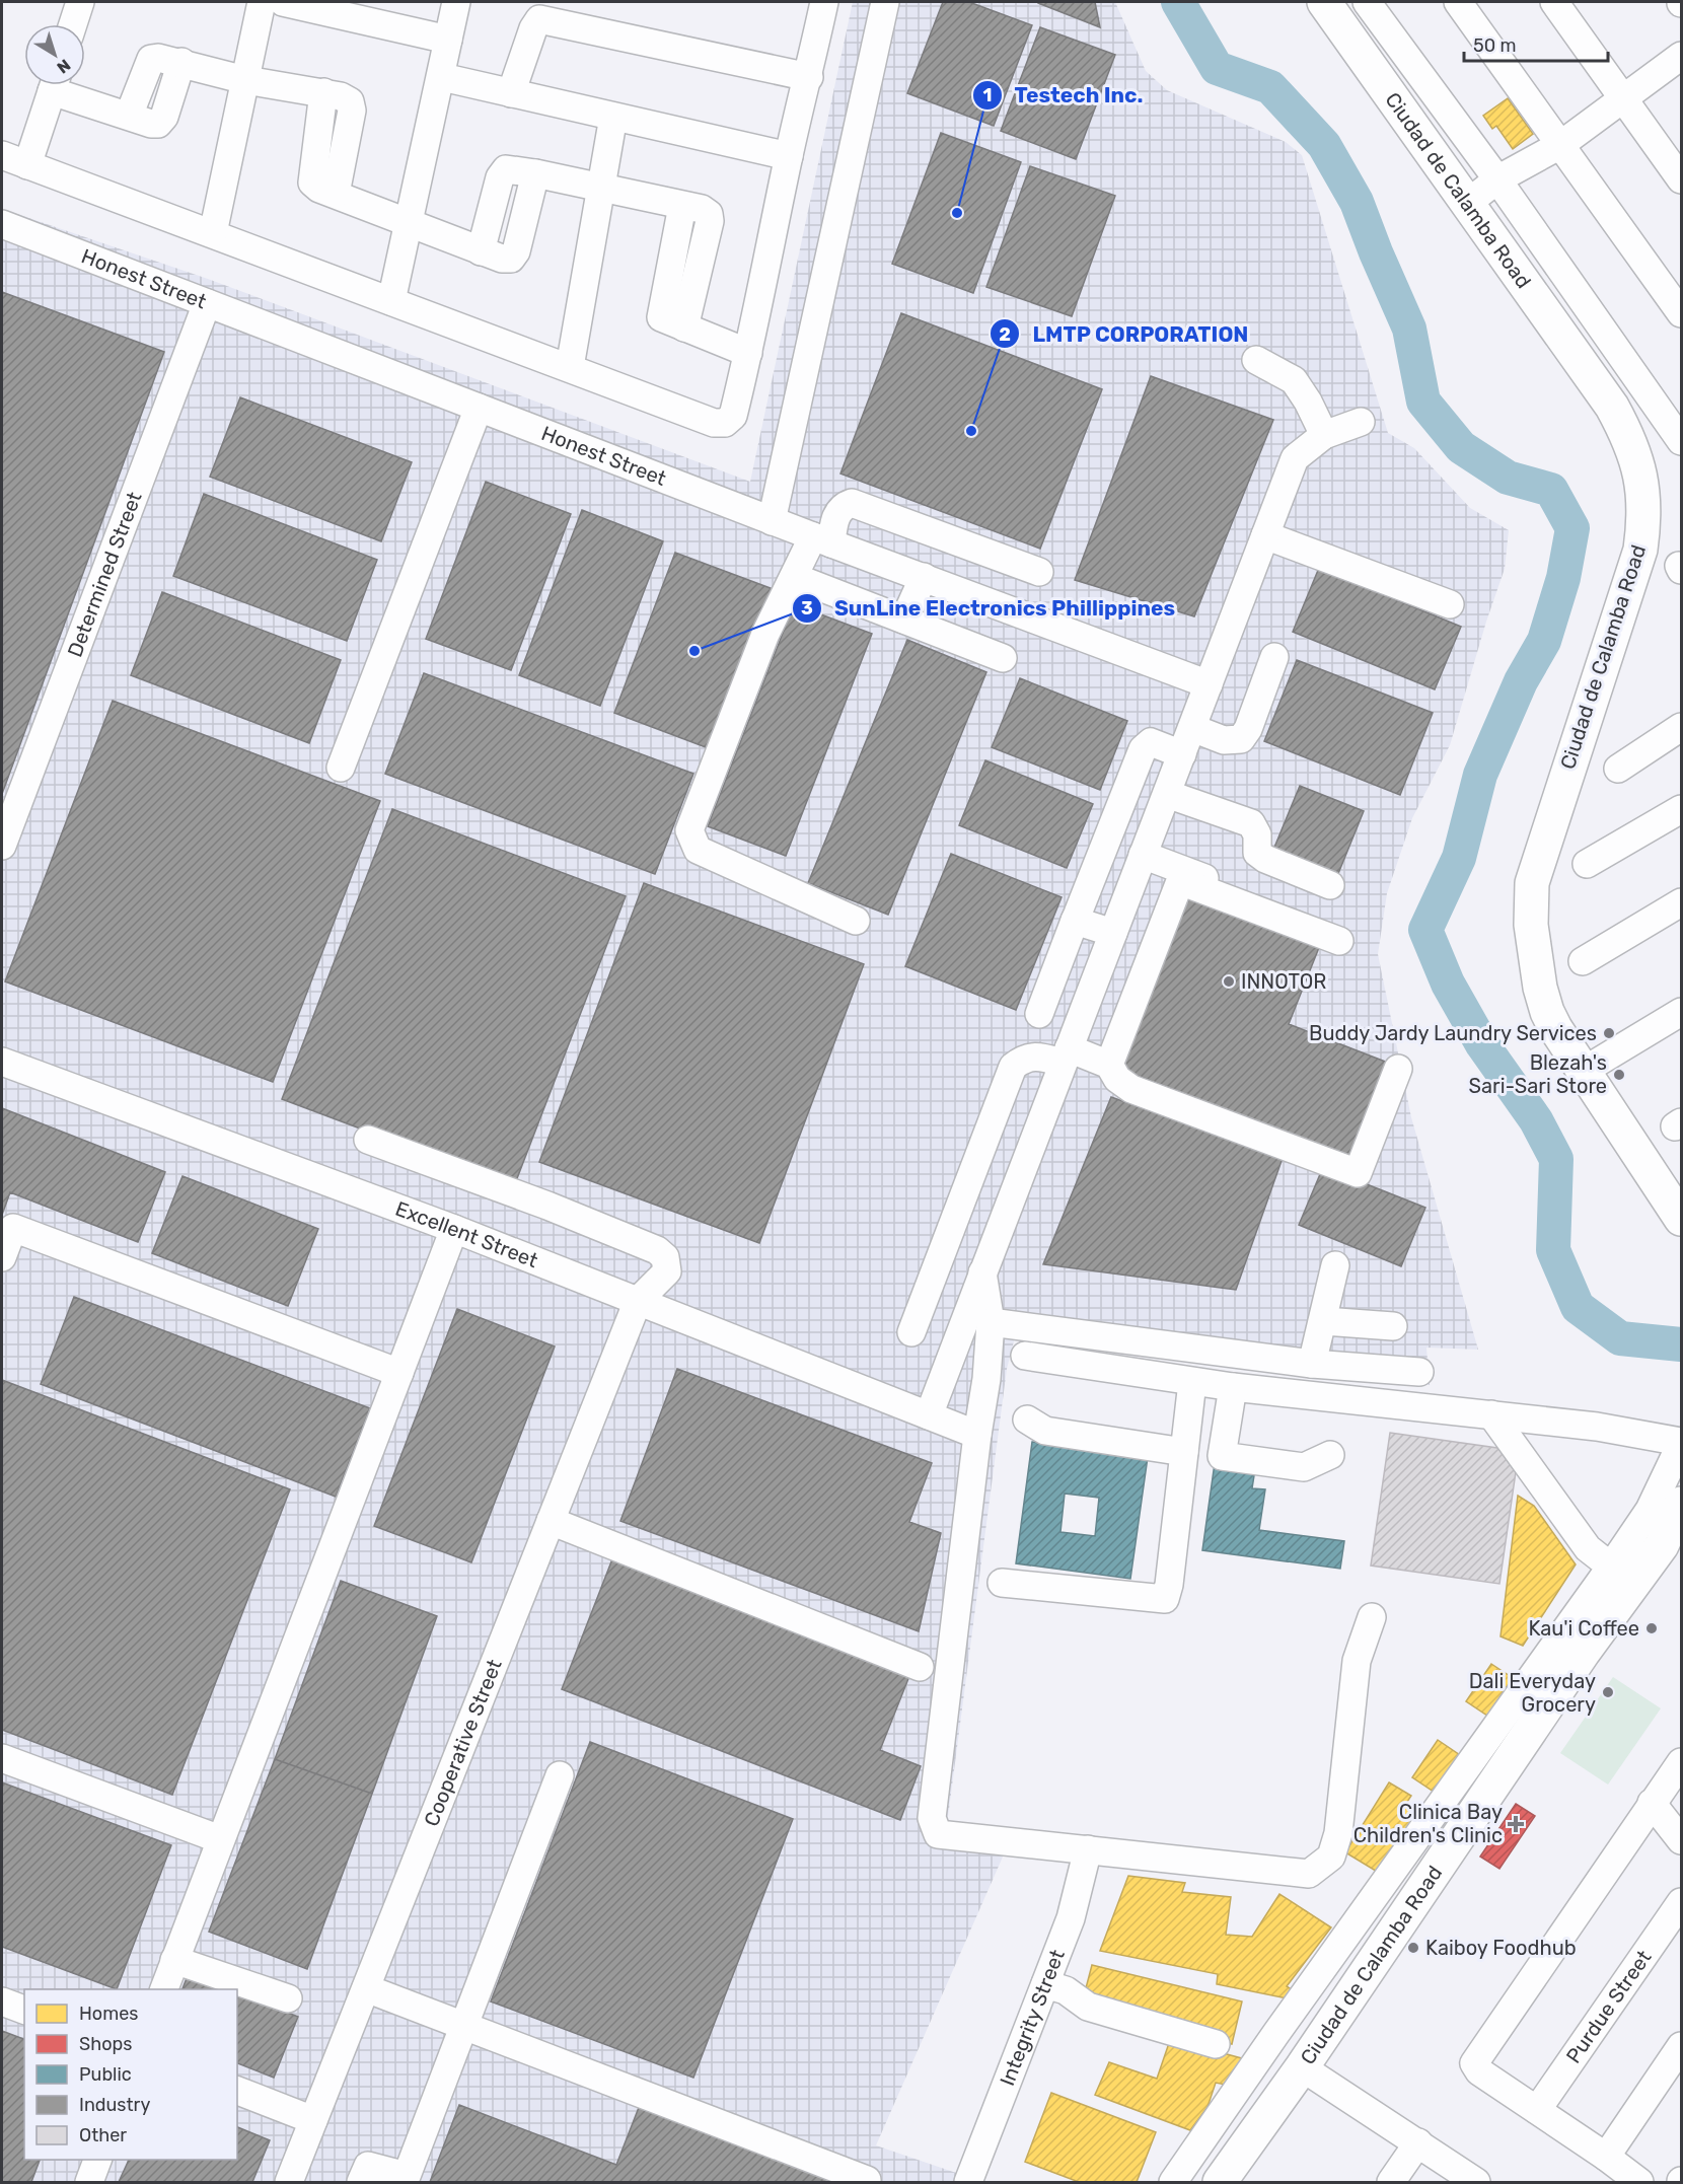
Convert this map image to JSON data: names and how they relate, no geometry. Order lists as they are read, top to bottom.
{
  "streets": {
    "main road": ["Ciudad de Calamba Road"],
    "street": [
      "Honest Street",
      "Determined Street",
      "Excellent Street",
      "Cooperative Street",
      "Purdue Street",
      "Integrity Street"
    ]
  },
  "crossings": [
    ["Honest Street", "Determined Street"],
    ["Excellent Street", "Cooperative Street"]
  ],
  "places": {
    "other": [
      "Testech Inc.",
      "LMTP CORPORATION",
      "SunLine Electronics Phillippines",
      "INNOTOR",
      "Buddy Jardy Laundry Services",
      "Blezah's Sari-Sari Store",
      "Kau'i Coffee",
      "Dali Everyday Grocery",
      "Kaiboy Foodhub"
    ],
    "health": ["Clinica Bay Children's Clinic"]
  },
  "legend": [
    "Homes",
    "Shops",
    "Public",
    "Industry",
    "Other"
  ],
  "scale_bar": "50 m",
  "north": "bottom right"
}
